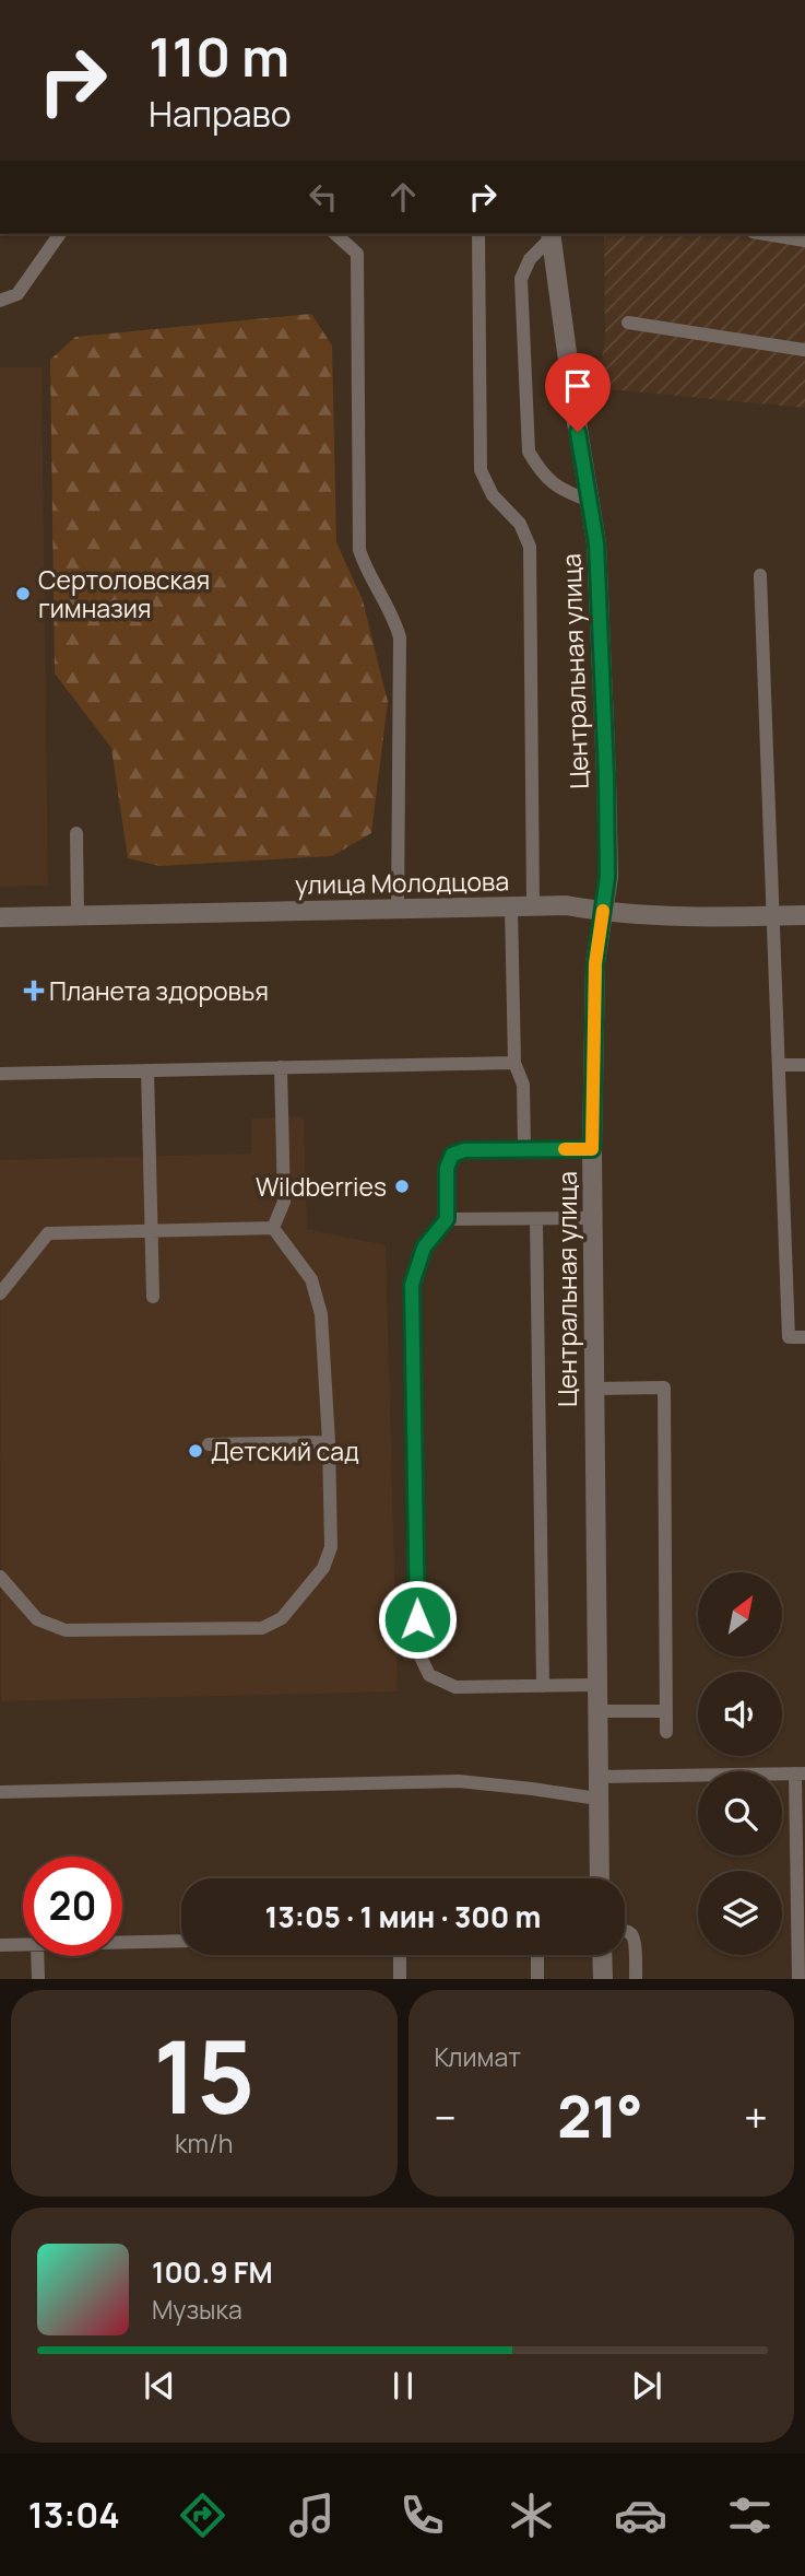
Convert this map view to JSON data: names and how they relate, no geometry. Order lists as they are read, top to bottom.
{
  "streets": {
    "street": ["Центральная улица", "улица Молодцова"]
  },
  "crossings": [
    ["Центральная улица", "улица Молодцова"]
  ],
  "places": {
    "other": ["Сертоловская гимназия", "Wildberries", "Детский сад"],
    "health": ["Планета здоровья"]
  },
  "north": "top right",
  "page": {
    "turn": ["110 m", "Направо"],
    "limit": "20",
    "trip": "13:05 · 1 мин · 300 m",
    "tile": [
      ["15", "km/h"],
      "Климат"
    ],
    "heat": ["−", "21°", "+"],
    "song": ["100.9 FM", "Музыка"],
    "tabs": "13:04"
  }
}
